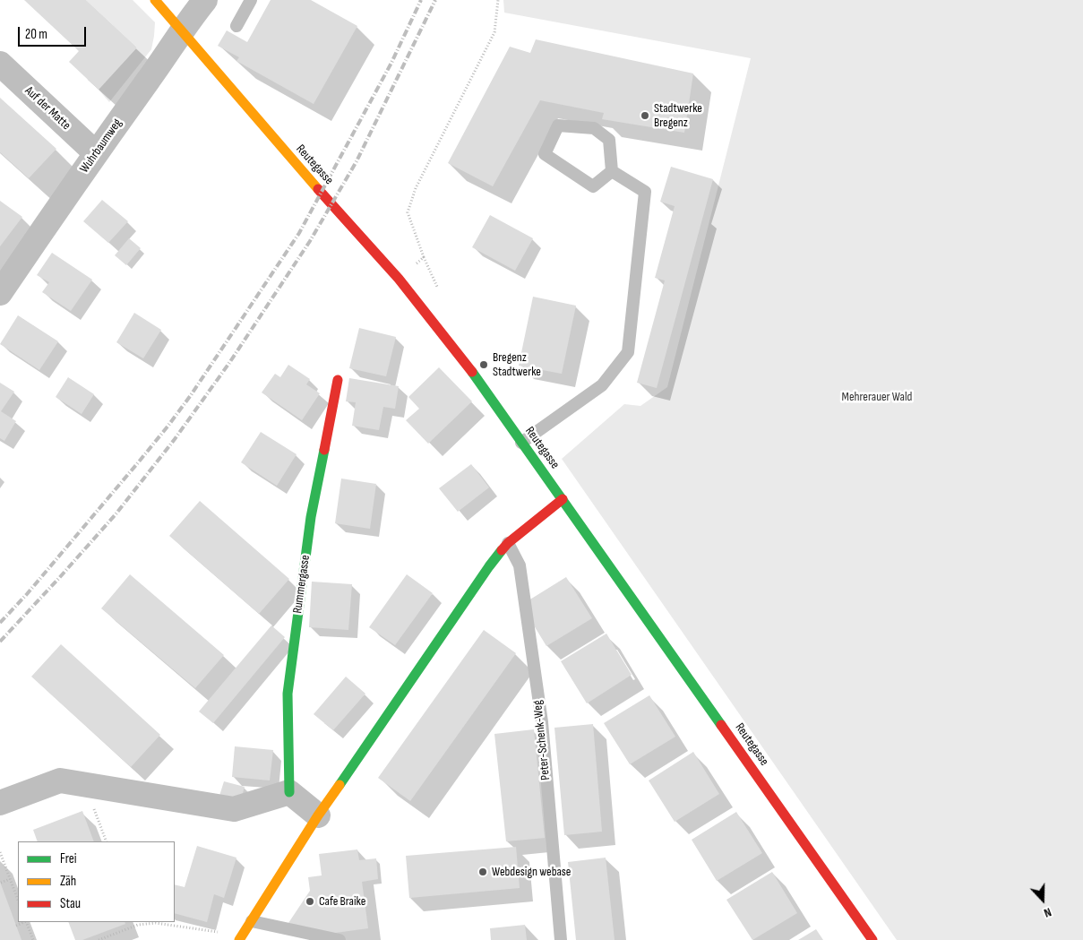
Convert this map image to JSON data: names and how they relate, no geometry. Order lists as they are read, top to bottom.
{
  "streets": {
    "street": [
      "Auf der Matte",
      "Wuhrbaumweg",
      "Reutegasse",
      "Rummergasse"
    ],
    "lane": ["Peter-Schenk-Weg"]
  },
  "crossings": [
    ["Auf der Matte", "Wuhrbaumweg"],
    ["Wuhrbaumweg", "Reutegasse"]
  ],
  "parks": ["Mehrerauer Wald"],
  "places": [
    "Stadtwerke Bregenz",
    "Bregenz Stadtwerke",
    "Webdesign webase",
    "Cafe Braike"
  ],
  "legend": ["Frei", "Zäh", "Stau"],
  "scale_bar": "20 m",
  "north": "bottom"
}
